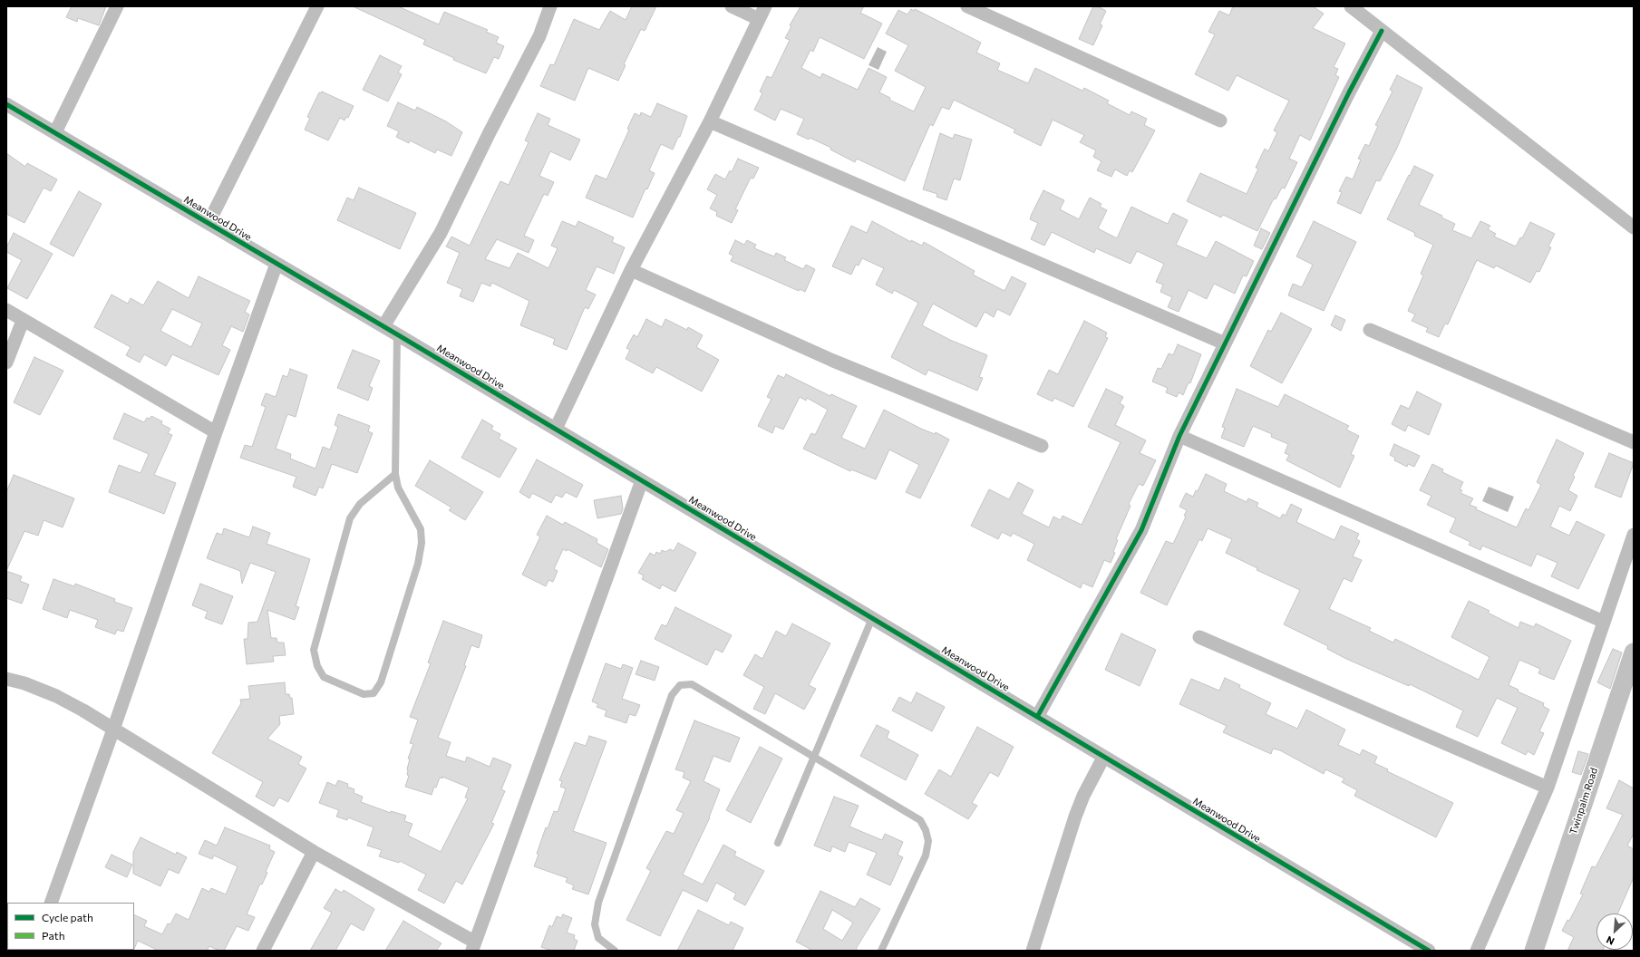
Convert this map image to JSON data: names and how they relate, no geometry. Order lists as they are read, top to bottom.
{
  "streets": {
    "main road": ["Twinpalm Road"],
    "street": ["Meanwood Drive"]
  },
  "legend": ["Cycle path", "Path"],
  "north": "bottom left"
}
